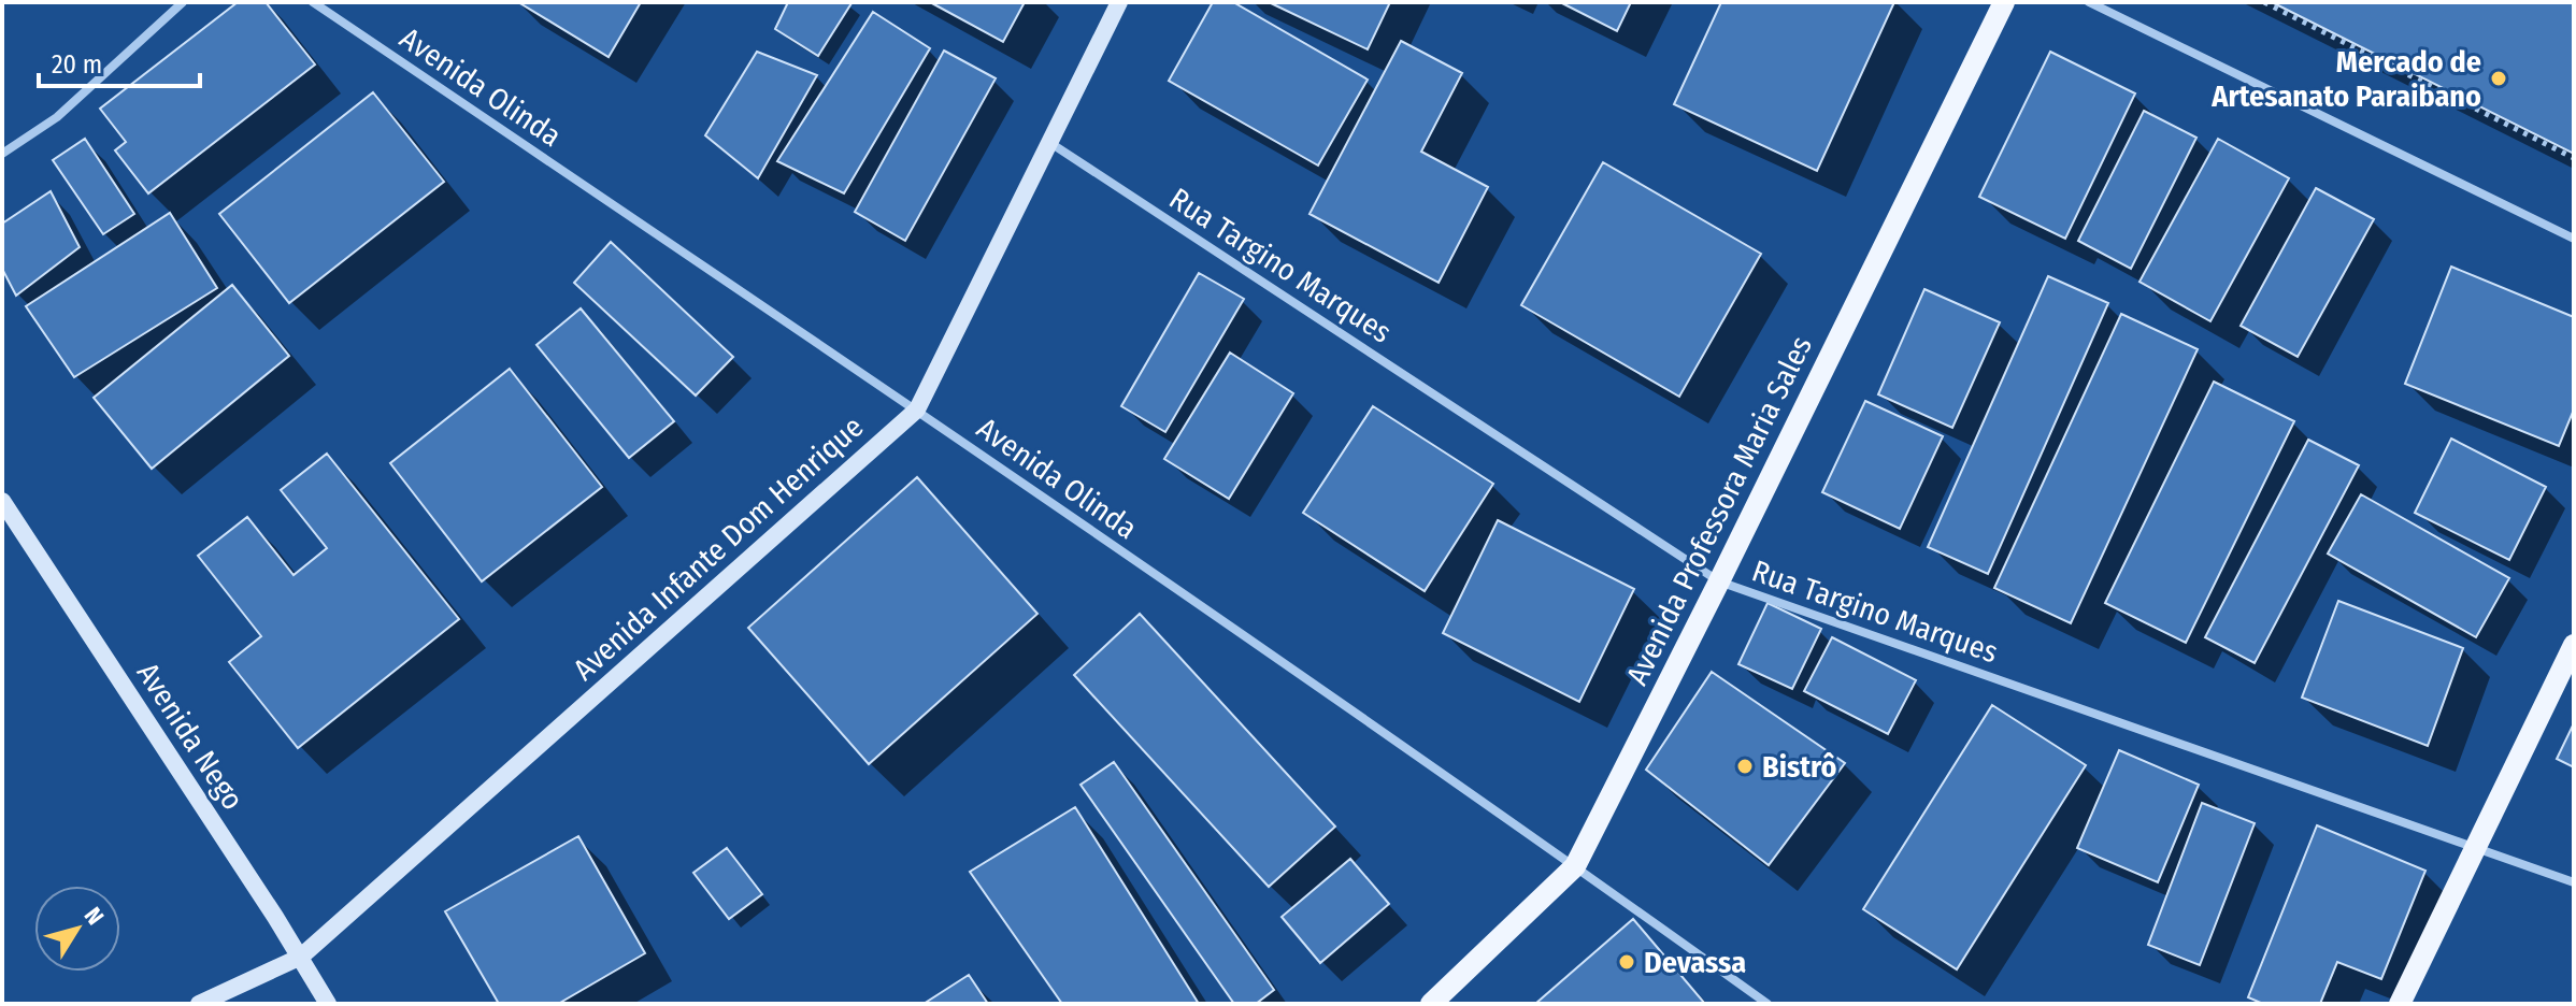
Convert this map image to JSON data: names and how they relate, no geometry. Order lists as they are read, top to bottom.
{
  "streets": {
    "main road": ["Avenida Professora Maria Sales", "Avenida Infante Dom Henrique", "Avenida Nego"],
    "street": ["Avenida Olinda", "Rua Targino Marques"]
  },
  "crossings": [
    ["Avenida Olinda", "Avenida Professora Maria Sales"],
    ["Avenida Olinda", "Avenida Infante Dom Henrique"],
    ["Rua Targino Marques", "Avenida Professora Maria Sales"],
    ["Rua Targino Marques", "Avenida Infante Dom Henrique"],
    ["Avenida Infante Dom Henrique", "Avenida Nego"]
  ],
  "places": ["Mercado de Artesanato Paraibano", "Bistrô", "Devassa"],
  "scale_bar": "20 m",
  "north": "top right"
}
